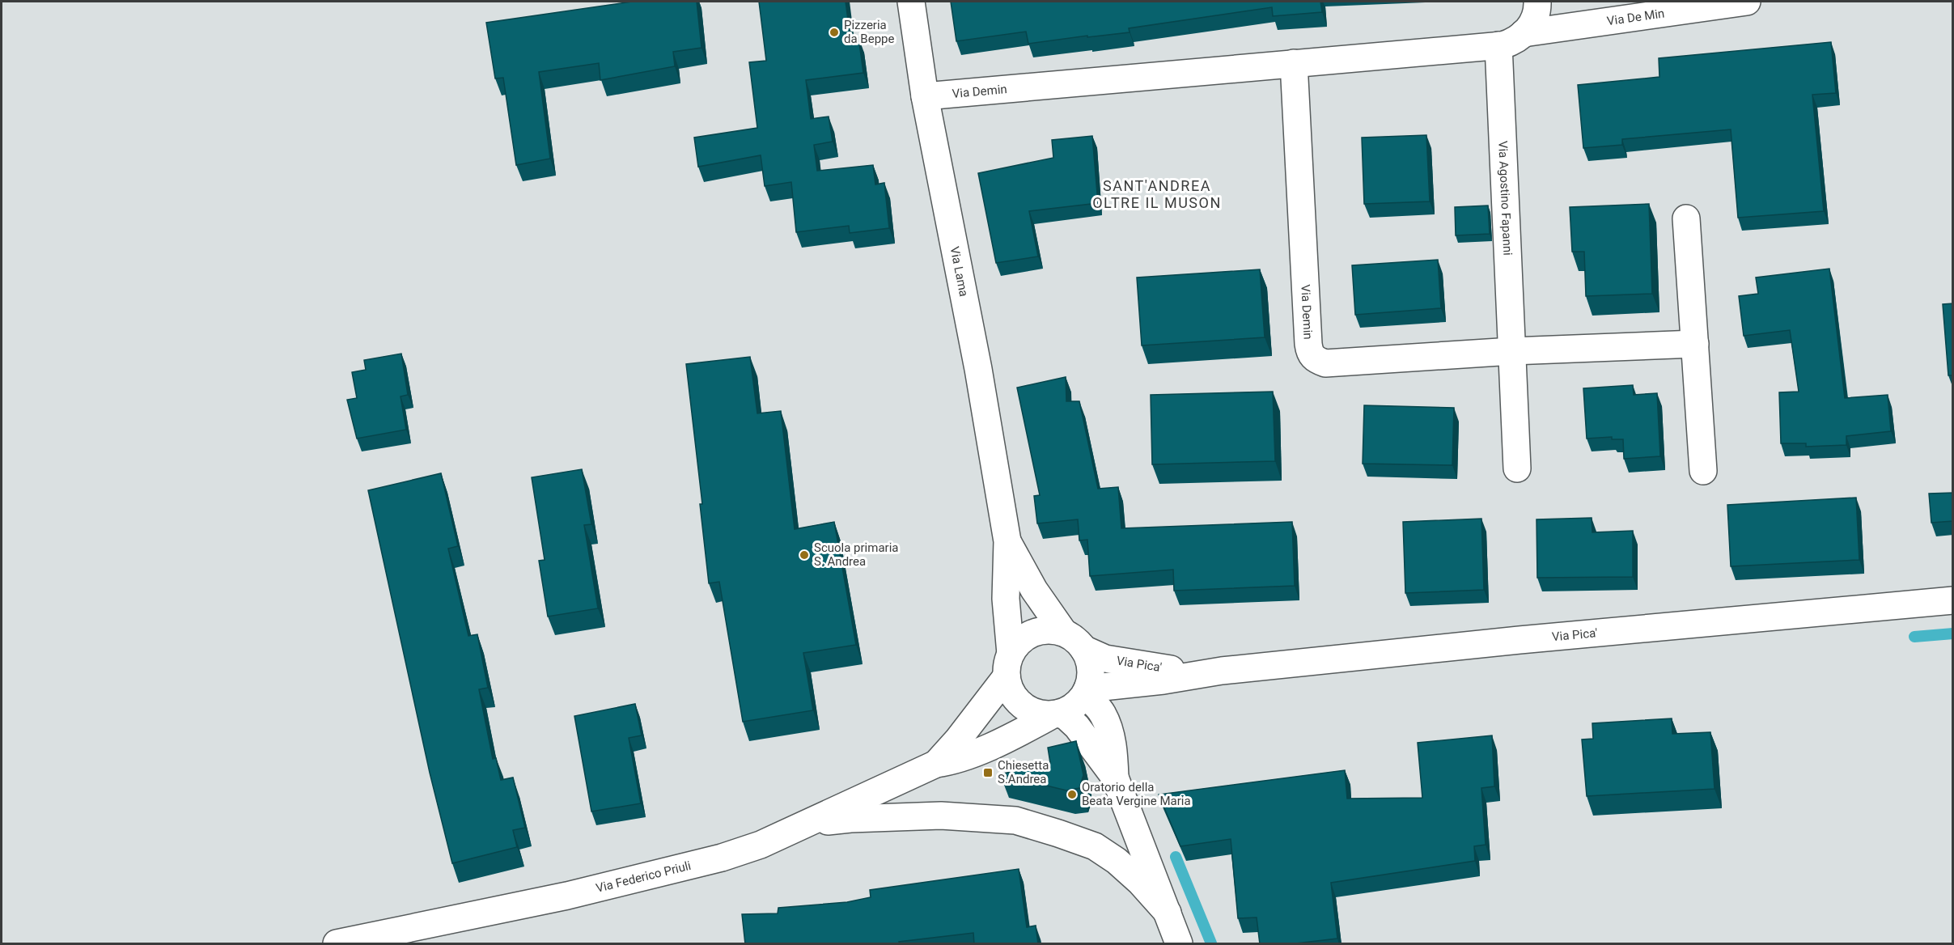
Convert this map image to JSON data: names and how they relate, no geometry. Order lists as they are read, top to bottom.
{
  "streets": {
    "street": [
      "Via De Min",
      "Via Demin",
      "Via Agostino Fapanni",
      "Via Lama",
      "Via Pica'",
      "Via Federico Priuli"
    ]
  },
  "crossings": [
    ["Via De Min", "Via Demin"],
    ["Via Demin", "Via Agostino Fapanni"],
    ["Via Demin", "Via Lama"],
    ["Via Lama", "Via Pica'"],
    ["Via Lama", "Via Federico Priuli"],
    ["Via Pica'", "Via Federico Priuli"]
  ],
  "districts": ["SANT'ANDREA OLTRE IL MUSON"],
  "places": {
    "other": ["Pizzeria da Beppe", "Scuola primaria S. Andrea", "Oratorio della Beata Vergine Maria"],
    "transit": ["Chiesetta S.Andrea"]
  }
}
